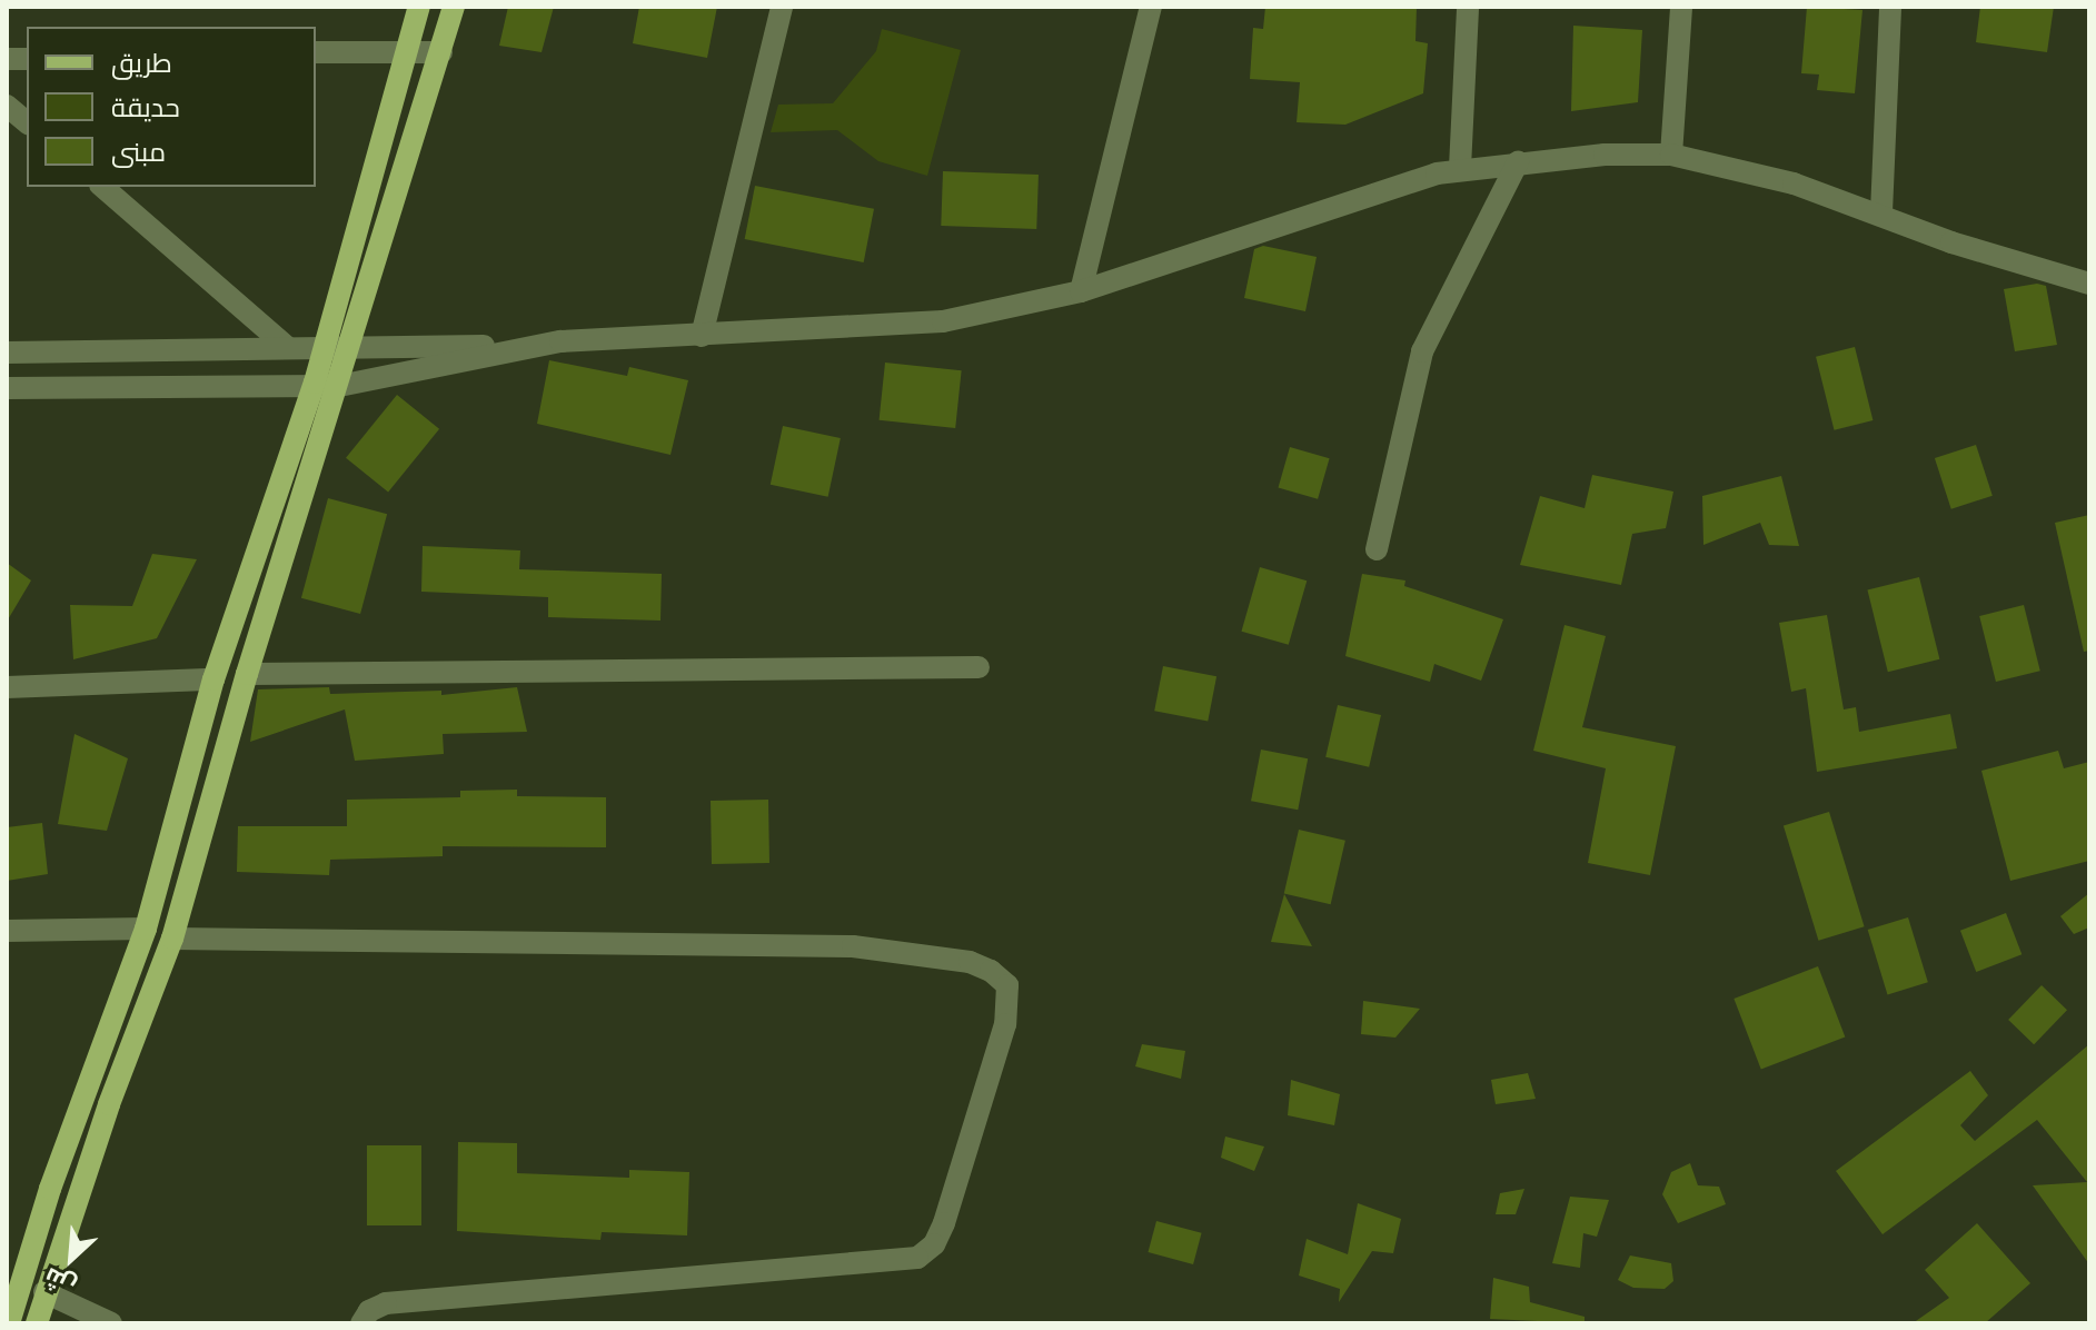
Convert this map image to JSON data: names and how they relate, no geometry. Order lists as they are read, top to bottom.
{
  "legend": ["طريق", "حديقة", "مبنى"],
  "north": "bottom left"
}
